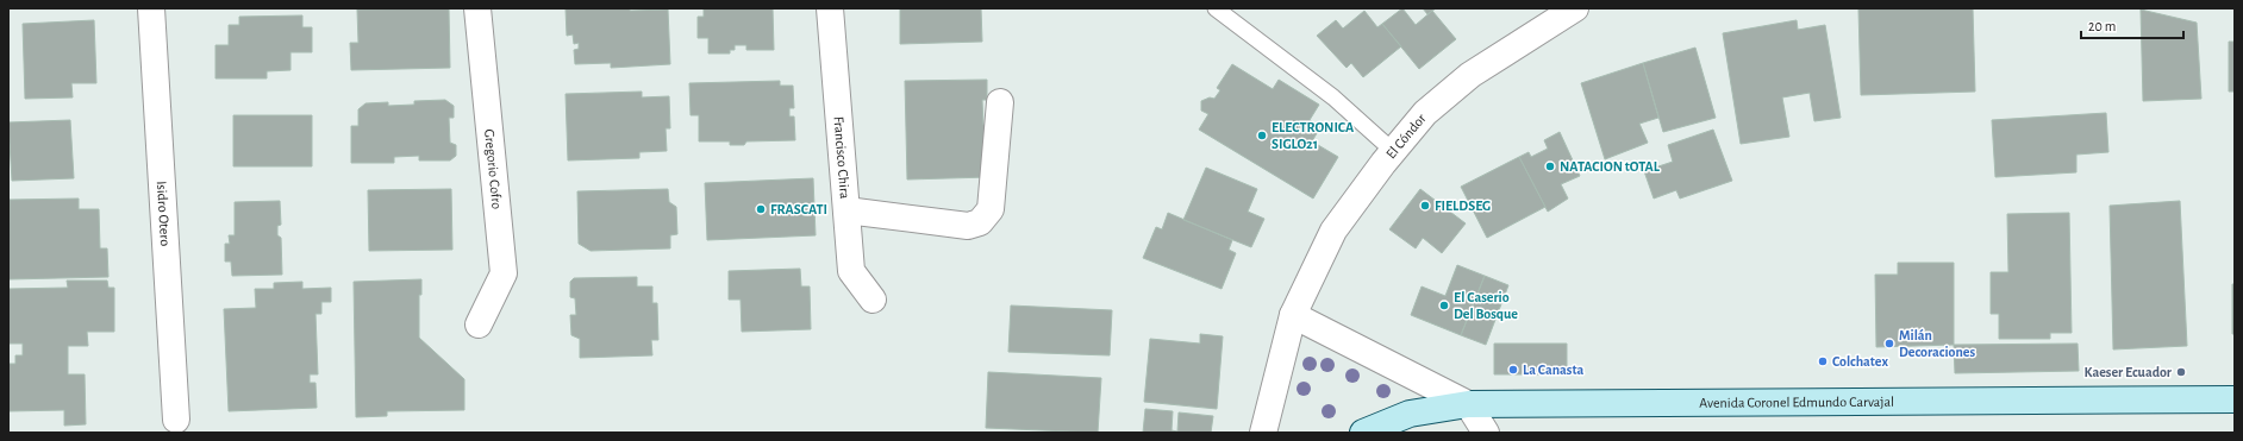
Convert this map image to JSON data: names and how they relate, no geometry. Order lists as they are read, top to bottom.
{
  "streets": {
    "main road": ["Avenida Coronel Edmundo Carvajal"],
    "street": [
      "El Cóndor",
      "Francisco Chira",
      "Gregorio Cofro",
      "Isidro Otero"
    ]
  },
  "places": [
    "ELECTRONICA SIGLO21",
    "NATACION tOTAL",
    "FIELDSEG",
    "FRASCATI",
    "El Caserio Del Bosque",
    "Milán Decoraciones",
    "Colchatex",
    "La Canasta",
    "Kaeser Ecuador"
  ],
  "scale_bar": "20 m"
}
